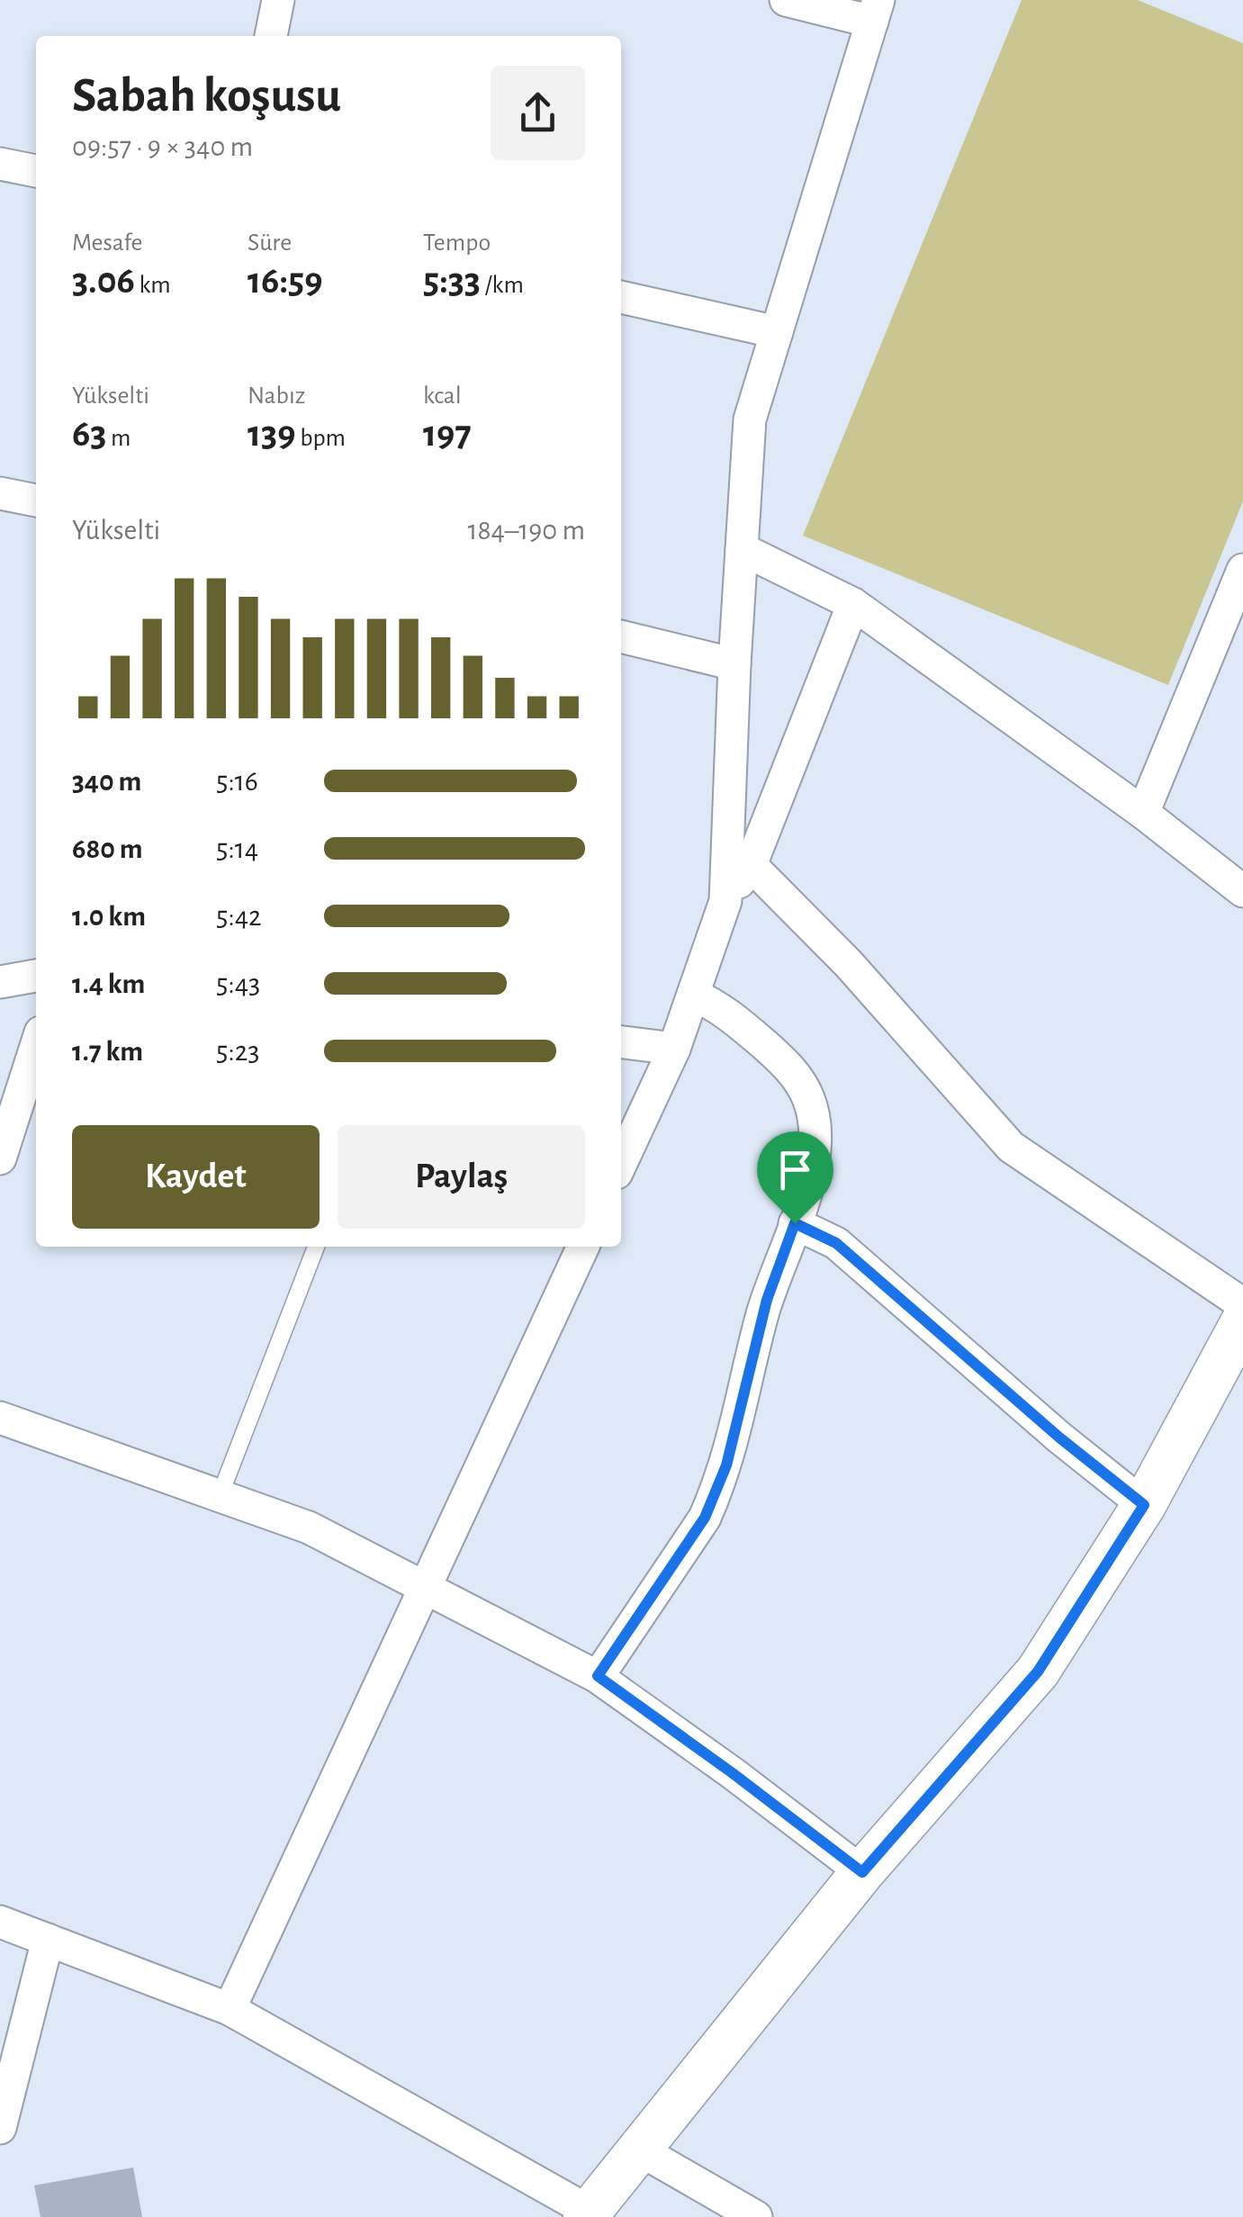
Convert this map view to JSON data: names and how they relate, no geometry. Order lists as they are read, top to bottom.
{
  "page": {
    "heading": ["Sabah koşusu", "09:57 · 9 × 340 m"],
    "stats": [
      ["Mesafe", "3.06 km"],
      ["Süre", "16:59"],
      ["Tempo", "5:33 /km"],
      ["Yükselti", "63 m"],
      ["Nabız", "139 bpm"],
      ["kcal", "197"]
    ],
    "chart": ["Yükselti", "184–190 m"],
    "list": [
      {
        "name": "340 m",
        "note": "5:16"
      },
      {
        "name": "680 m",
        "note": "5:14"
      },
      {
        "name": "1.0 km",
        "note": "5:42"
      },
      {
        "name": "1.4 km",
        "note": "5:43"
      },
      {
        "name": "1.7 km",
        "note": "5:23"
      }
    ],
    "buttons": ["Kaydet", "Paylaş"]
  }
}
